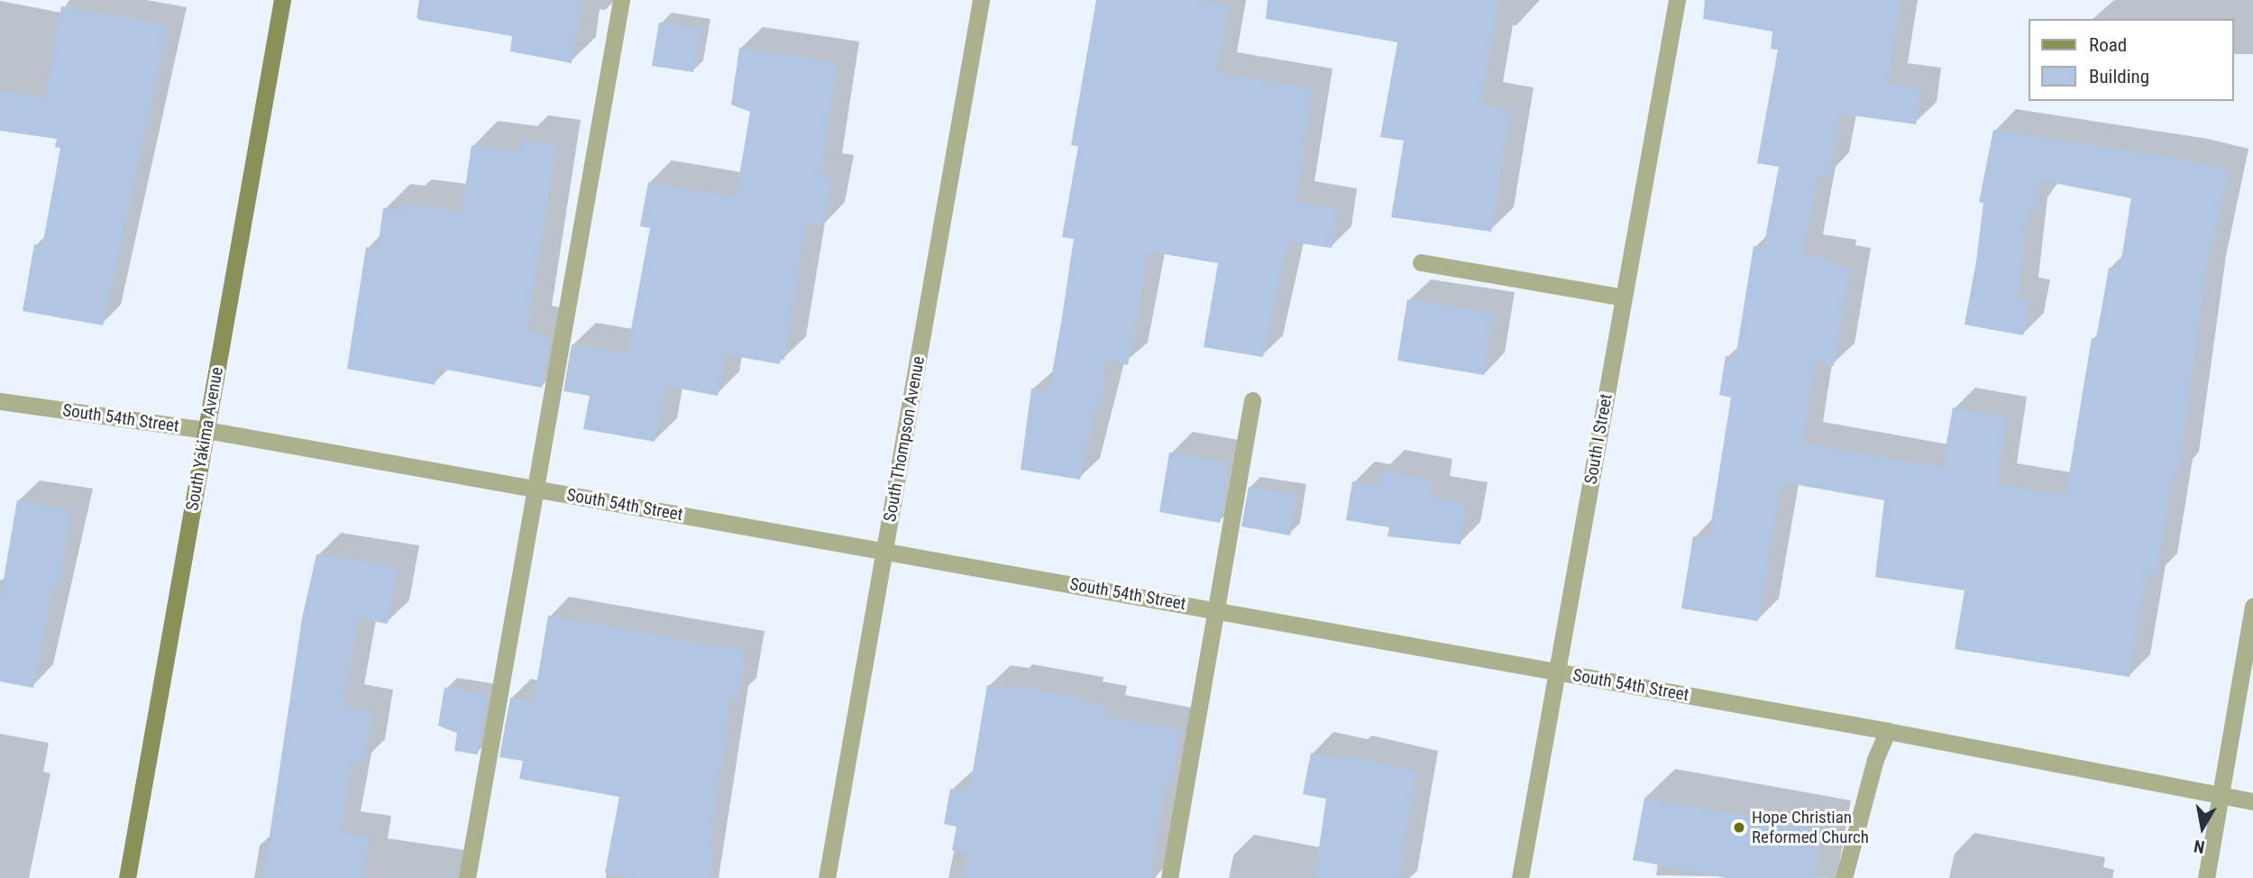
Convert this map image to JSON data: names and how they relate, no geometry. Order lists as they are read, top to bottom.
{
  "streets": {
    "main road": ["South Yakima Avenue"],
    "street": ["South 54th Street", "South Thompson Avenue", "South I Street"]
  },
  "crossings": [
    ["South 54th Street", "South Yakima Avenue"],
    ["South 54th Street", "South Thompson Avenue"],
    ["South 54th Street", "South I Street"]
  ],
  "places": ["Hope Christian Reformed Church"],
  "legend": ["Road", "Building"],
  "north": "bottom"
}
